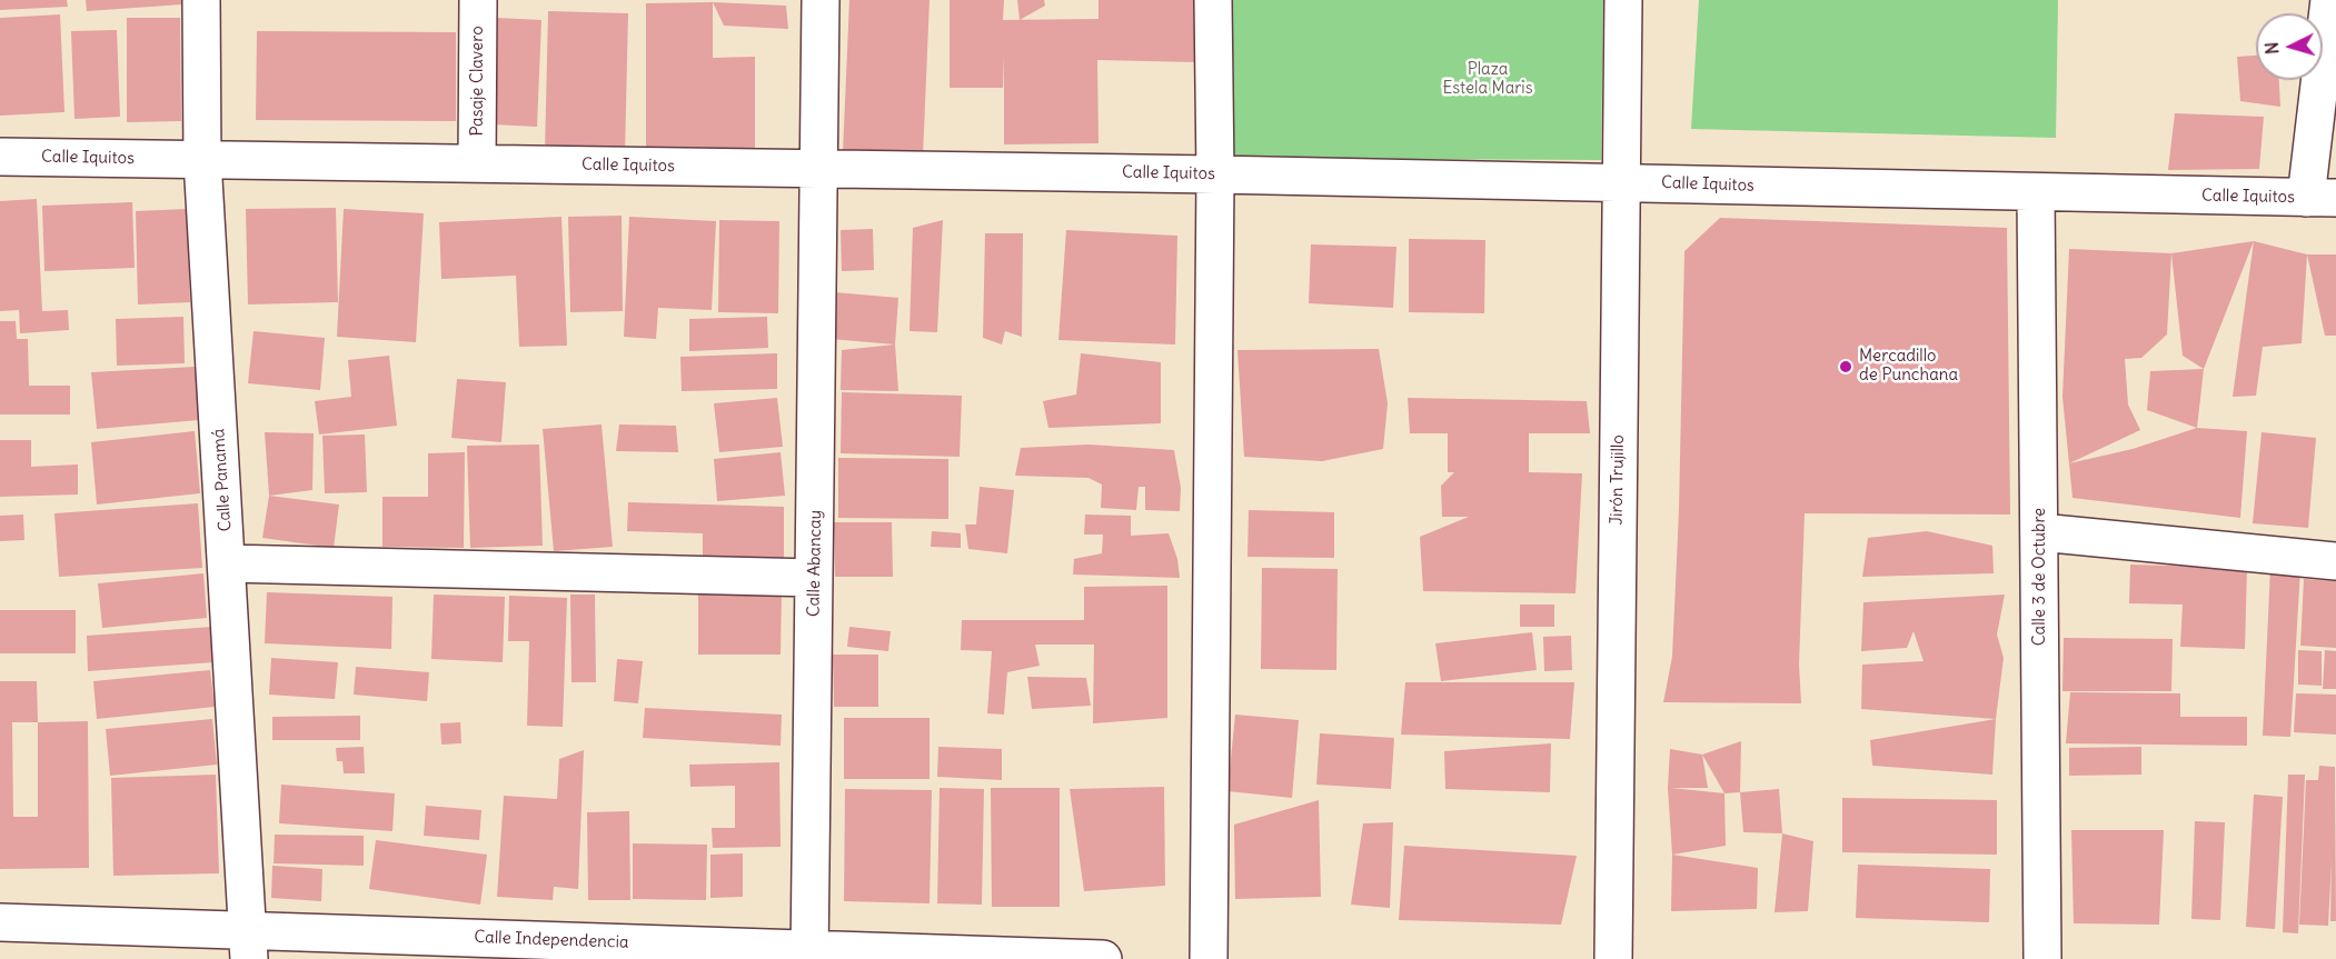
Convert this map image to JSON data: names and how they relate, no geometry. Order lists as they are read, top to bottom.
{
  "streets": {
    "street": [
      "Pasaje Clavero",
      "Calle Iquitos",
      "Calle Panamá",
      "Jirón Trujillo",
      "Calle Abancay",
      "Calle 3 de Octubre",
      "Calle Independencia"
    ]
  },
  "crossings": [
    ["Pasaje Clavero", "Calle Iquitos"],
    ["Calle Iquitos", "Calle Panamá"],
    ["Calle Iquitos", "Jirón Trujillo"],
    ["Calle Iquitos", "Calle Abancay"],
    ["Calle Iquitos", "Calle 3 de Octubre"],
    ["Calle Panamá", "Calle Independencia"],
    ["Calle Abancay", "Calle Independencia"]
  ],
  "parks": ["Plaza Estela Maris"],
  "places": ["Mercadillo de Punchana"],
  "north": "left"
}
